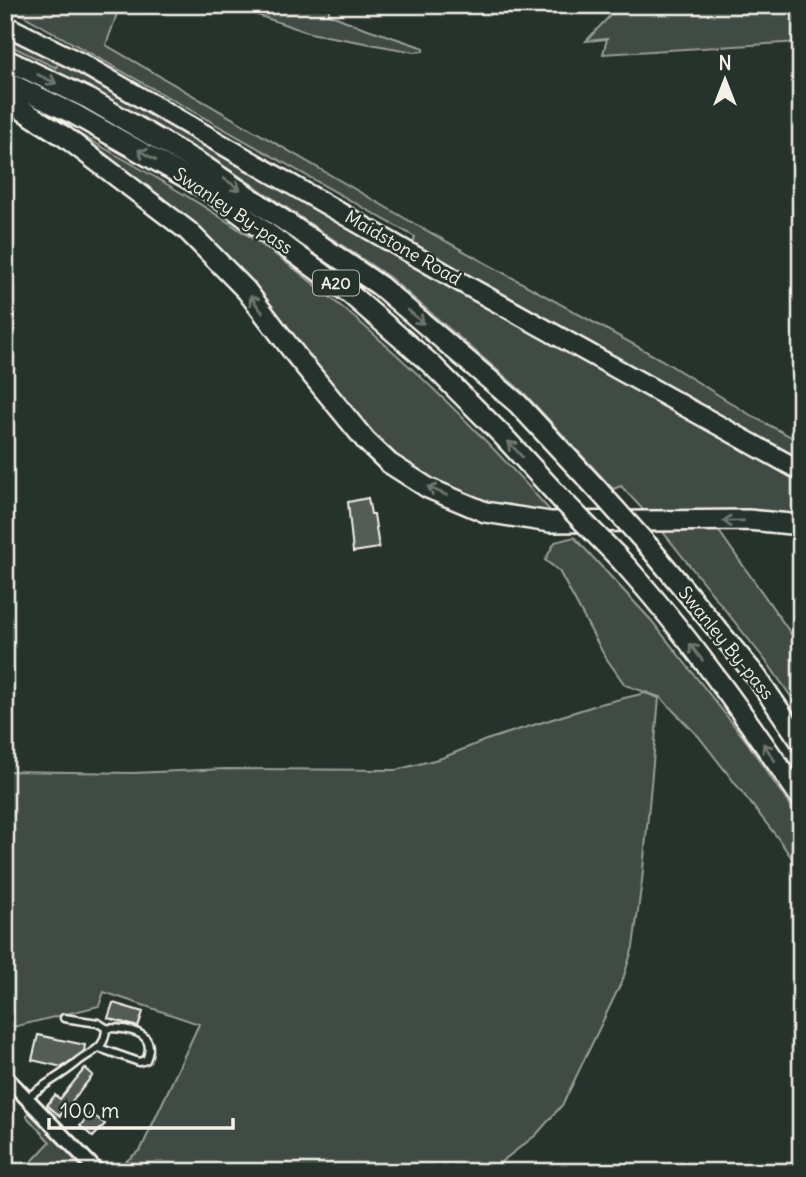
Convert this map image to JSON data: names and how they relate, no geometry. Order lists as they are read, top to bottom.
{
  "streets": {
    "highway": ["Swanley By-pass", "A20"],
    "main road": ["Maidstone Road"]
  },
  "scale_bar": "100 m",
  "north": "top"
}
